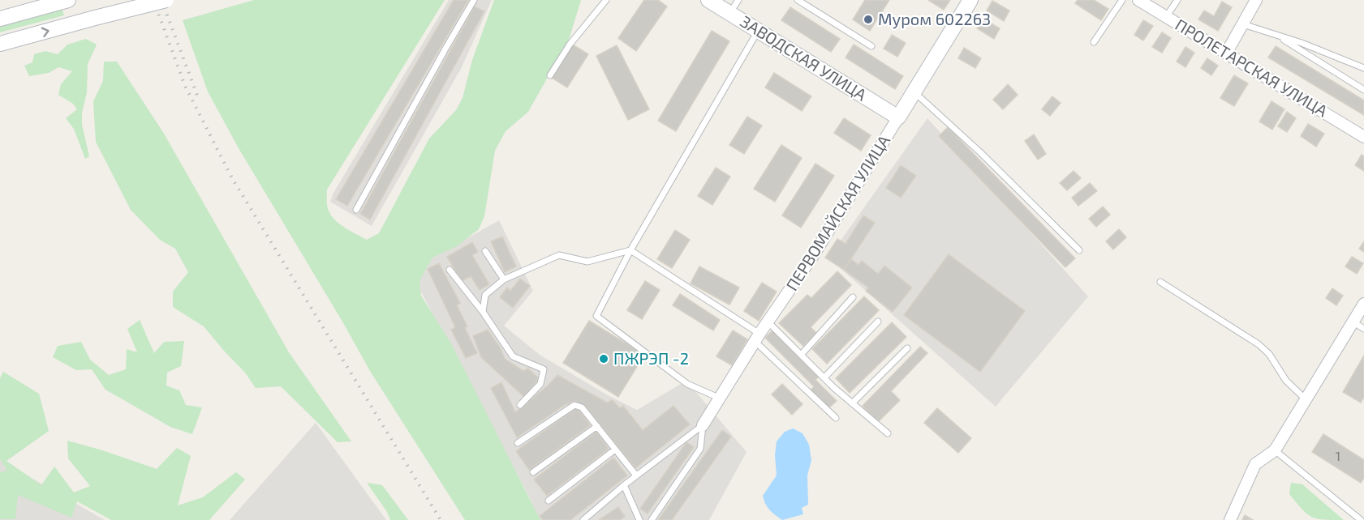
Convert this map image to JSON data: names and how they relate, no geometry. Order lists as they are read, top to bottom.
{
  "streets": {
    "street": ["ЗАВОДСКАЯ УЛИЦА", "ПРОЛЕТАРСКАЯ УЛИЦА", "ПЕРВОМАЙСКАЯ УЛИЦА"]
  },
  "crossings": [
    ["ЗАВОДСКАЯ УЛИЦА", "ПЕРВОМАЙСКАЯ УЛИЦА"]
  ],
  "places": ["Муром 602263", "ПЖРЭП -2"],
  "house_numbers": ["1"]
}
